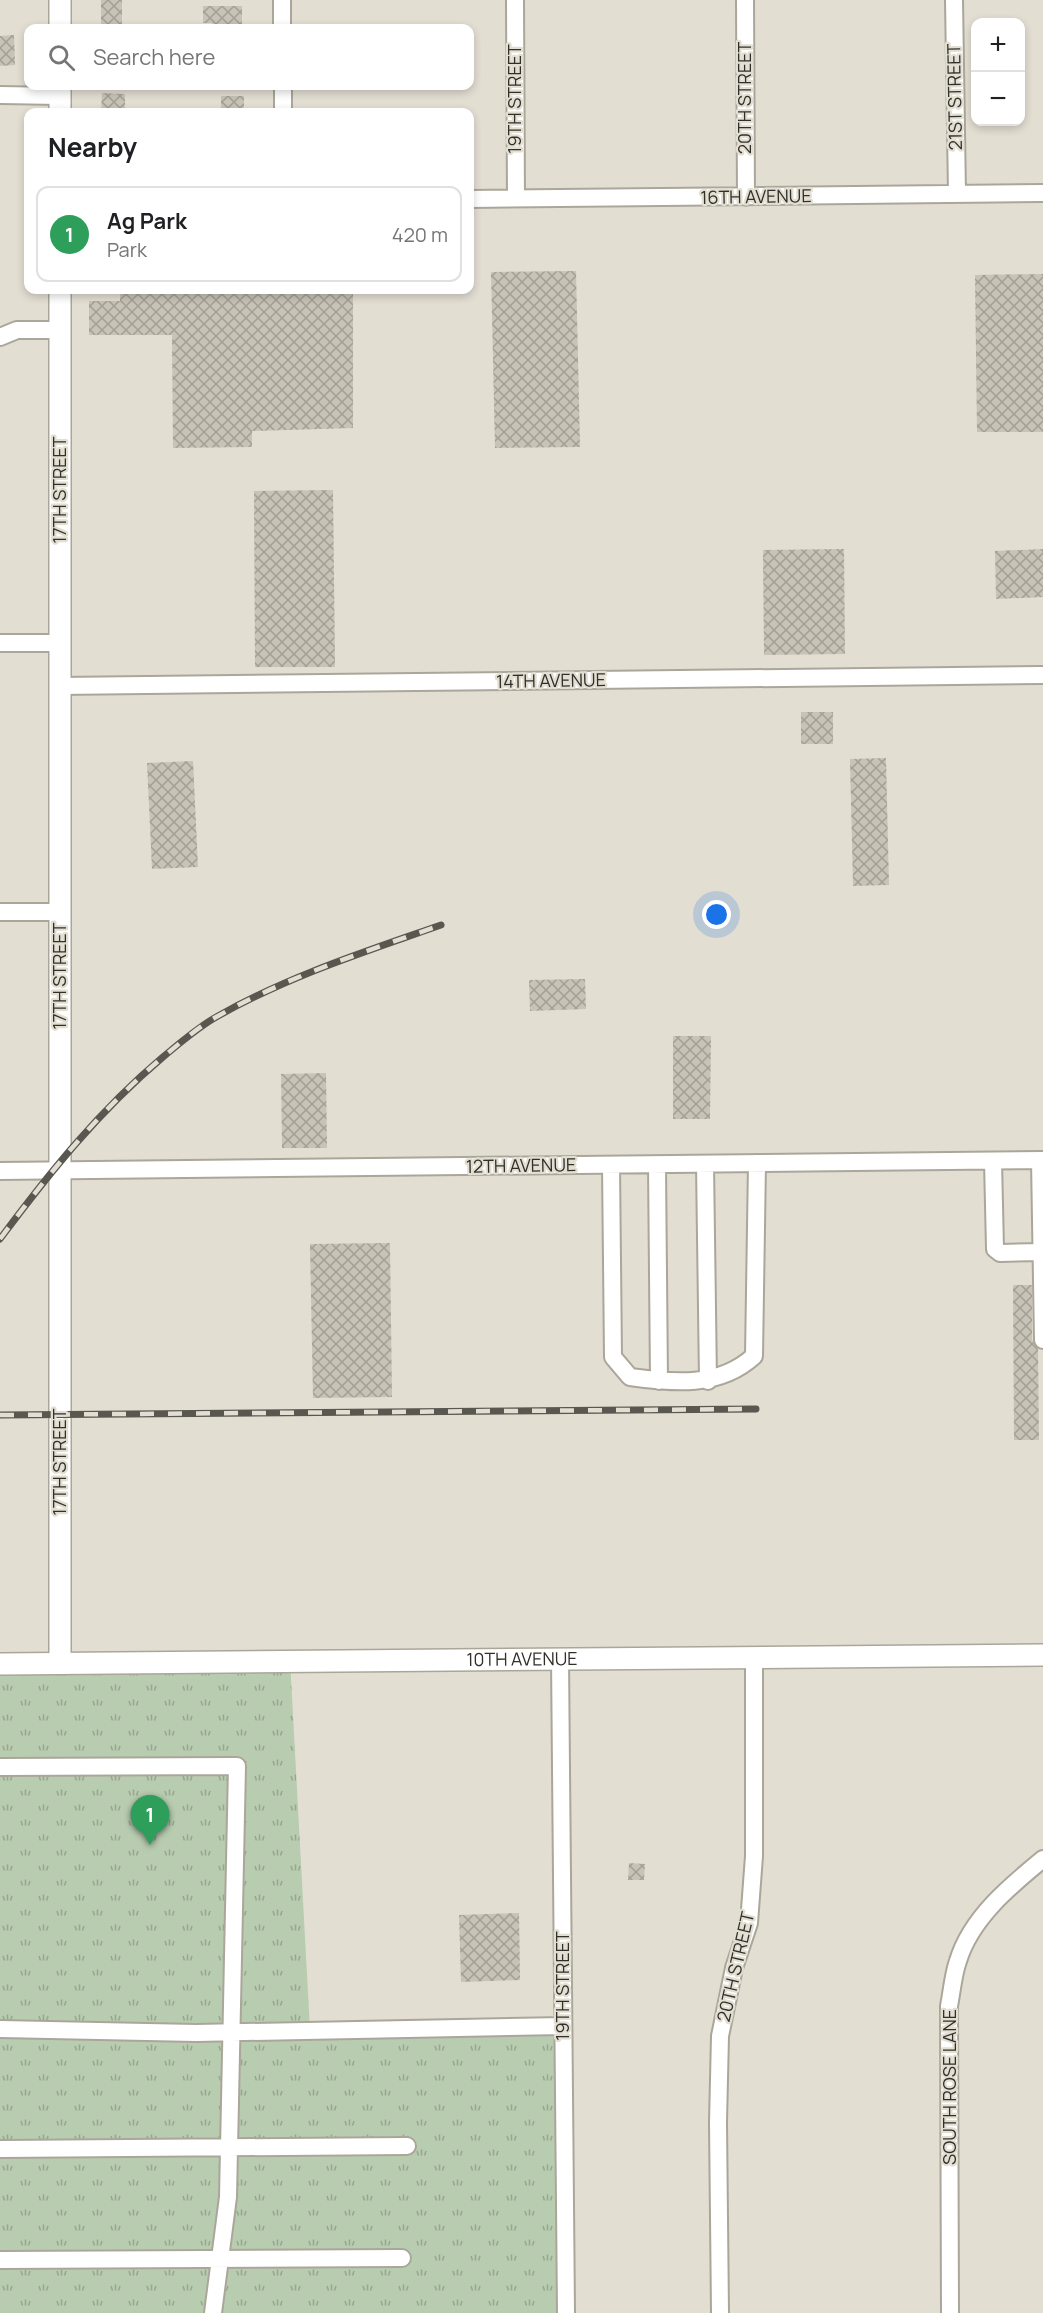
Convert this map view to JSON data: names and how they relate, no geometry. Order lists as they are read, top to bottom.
{
  "streets": {
    "main road": ["17TH STREET", "10TH AVENUE"],
    "street": [
      "21ST STREET",
      "20TH STREET",
      "19TH STREET",
      "16TH AVENUE",
      "14TH AVENUE",
      "12TH AVENUE",
      "SOUTH ROSE LANE"
    ]
  },
  "crossings": [
    ["21ST STREET", "16TH AVENUE"],
    ["20TH STREET", "16TH AVENUE"],
    ["20TH STREET", "10TH AVENUE"],
    ["19TH STREET", "16TH AVENUE"],
    ["19TH STREET", "10TH AVENUE"],
    ["17TH STREET", "14TH AVENUE"],
    ["17TH STREET", "12TH AVENUE"],
    ["17TH STREET", "10TH AVENUE"]
  ],
  "page": {
    "map_buttons": ["+", "−"],
    "search": "Search here",
    "heading": "Nearby",
    "list": [
      {
        "mark": "1",
        "name": "Ag Park",
        "note": "Park",
        "value": "420 m"
      }
    ],
    "pins": "1"
  }
}
